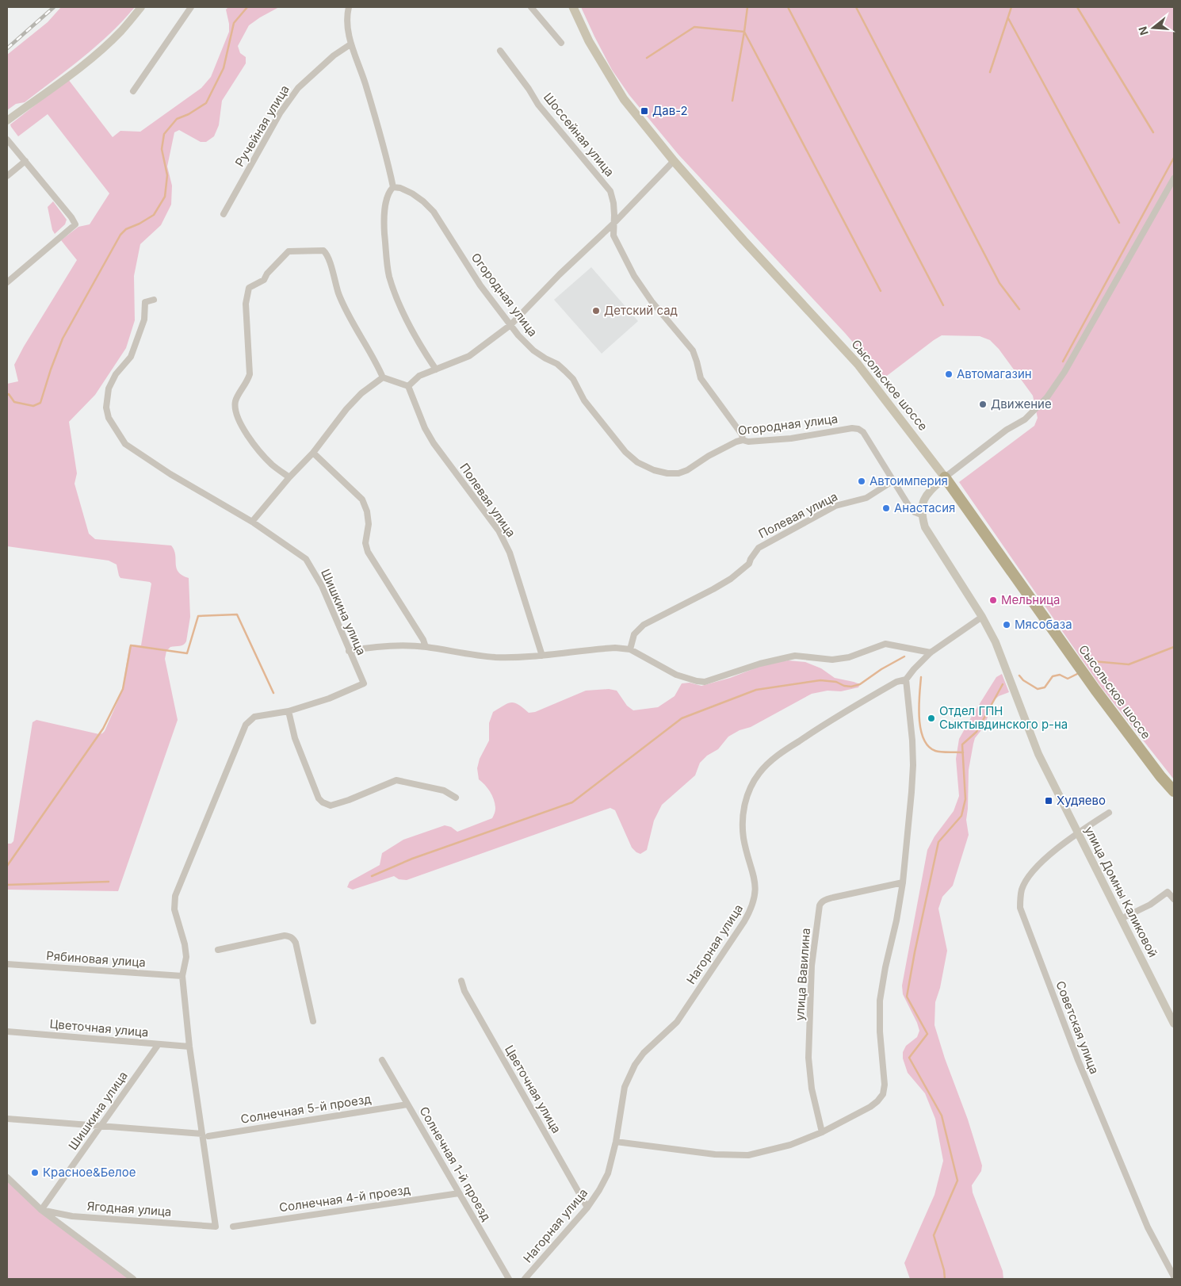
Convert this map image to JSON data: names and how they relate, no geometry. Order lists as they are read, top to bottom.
{
  "streets": {
    "highway": ["Сысольское шоссе"],
    "main road": ["улица Домны Каликовой"],
    "street": [
      "Ручейная улица",
      "Шоссейная улица",
      "Огородная улица",
      "Полевая улица",
      "Шишкина улица",
      "Нагорная улица",
      "Рябиновая улица",
      "улица Вавилина",
      "Советская улица",
      "Цветочная улица",
      "Солнечная 5-й проезд",
      "Солнечная 1-й проезд",
      "Солнечная 4-й проезд",
      "Ягодная улица"
    ]
  },
  "crossings": [
    ["Шоссейная улица", "Огородная улица"],
    ["Огородная улица", "Полевая улица"],
    ["Огородная улица", "улица Домны Каликовой"],
    ["Шишкина улица", "Рябиновая улица"],
    ["Шишкина улица", "Цветочная улица"],
    ["Шишкина улица", "Ягодная улица"],
    ["улица Домны Каликовой", "Нагорная улица"],
    ["улица Домны Каликовой", "Советская улица"],
    ["Нагорная улица", "Цветочная улица"],
    ["Солнечная 5-й проезд", "Солнечная 1-й проезд"],
    ["Солнечная 1-й проезд", "Солнечная 4-й проезд"]
  ],
  "places": {
    "transit": ["Дав-2", "Худяево"],
    "other": [
      "Детский сад",
      "Автомагазин",
      "Движение",
      "Автоимперия",
      "Анастасия",
      "Мельница",
      "Мясобаза",
      "Отдел ГПН Сыктывдинского р-на",
      "Красное&Белое"
    ]
  },
  "north": "left"
}
